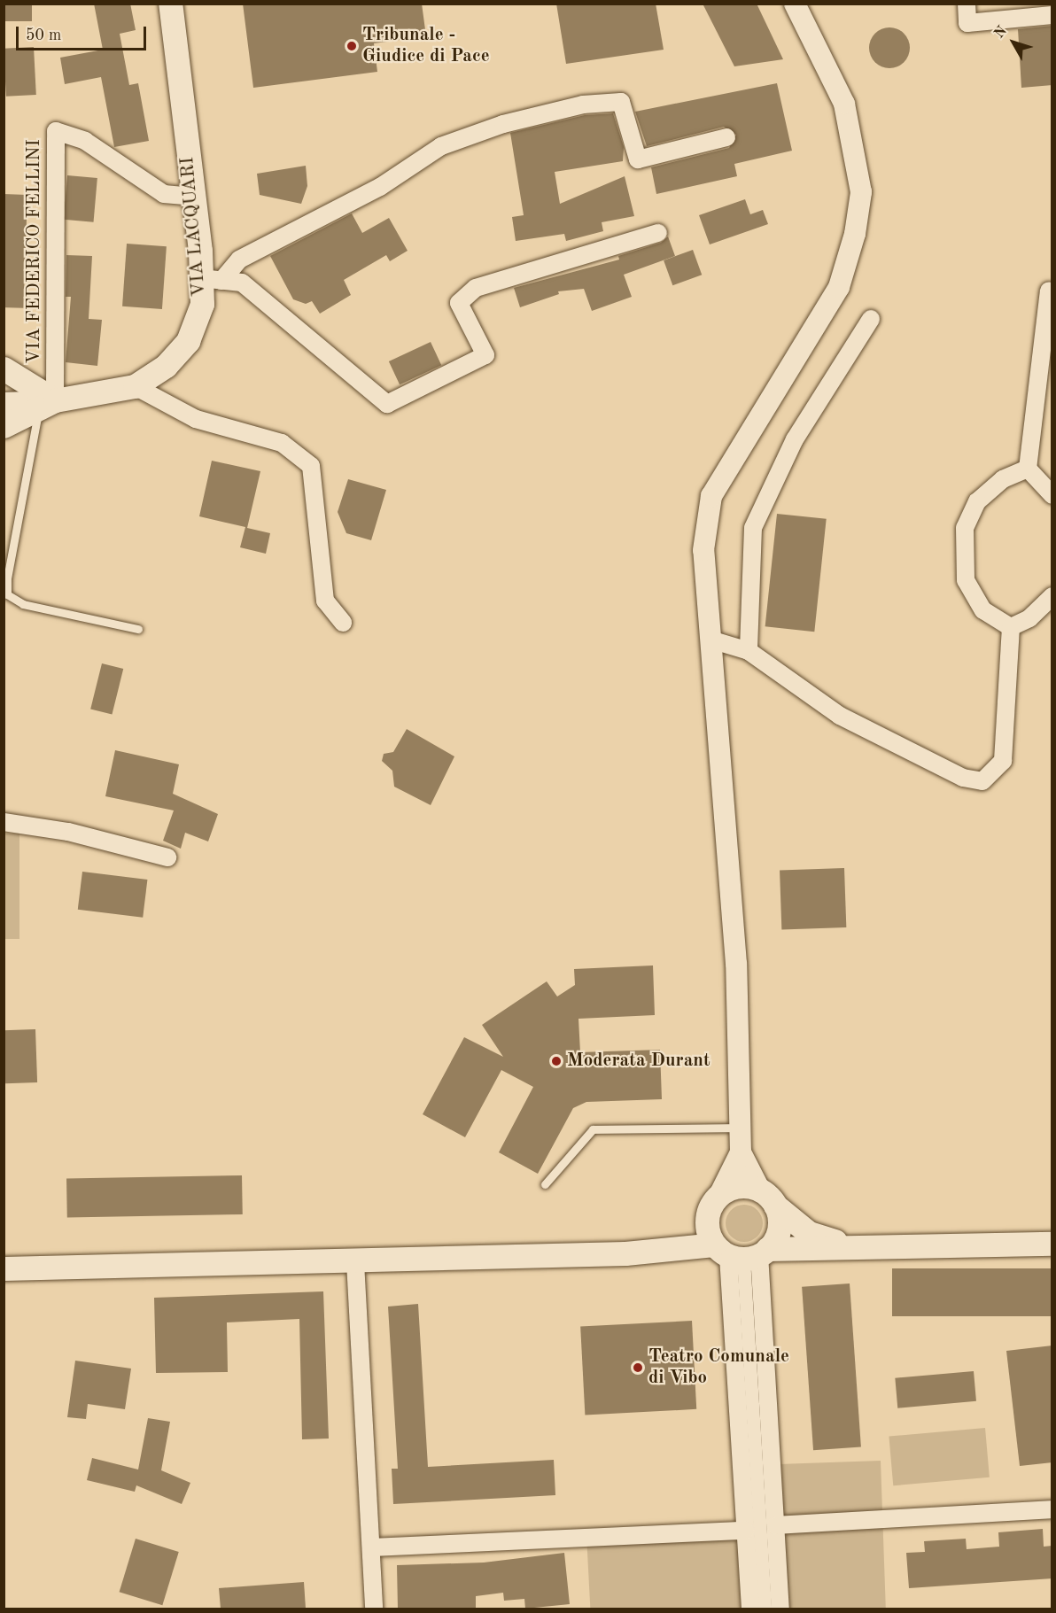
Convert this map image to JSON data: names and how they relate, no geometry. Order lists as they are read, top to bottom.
{
  "streets": {
    "main road": ["VIA LACQUARI"],
    "street": ["VIA FEDERICO FELLINI"]
  },
  "crossings": [
    ["VIA LACQUARI", "VIA FEDERICO FELLINI"]
  ],
  "places": ["Tribunale - Giudice di Pace", "Moderata Durant", "Teatro Comunale di Vibo"],
  "scale_bar": "50 m",
  "north": "top left"
}
